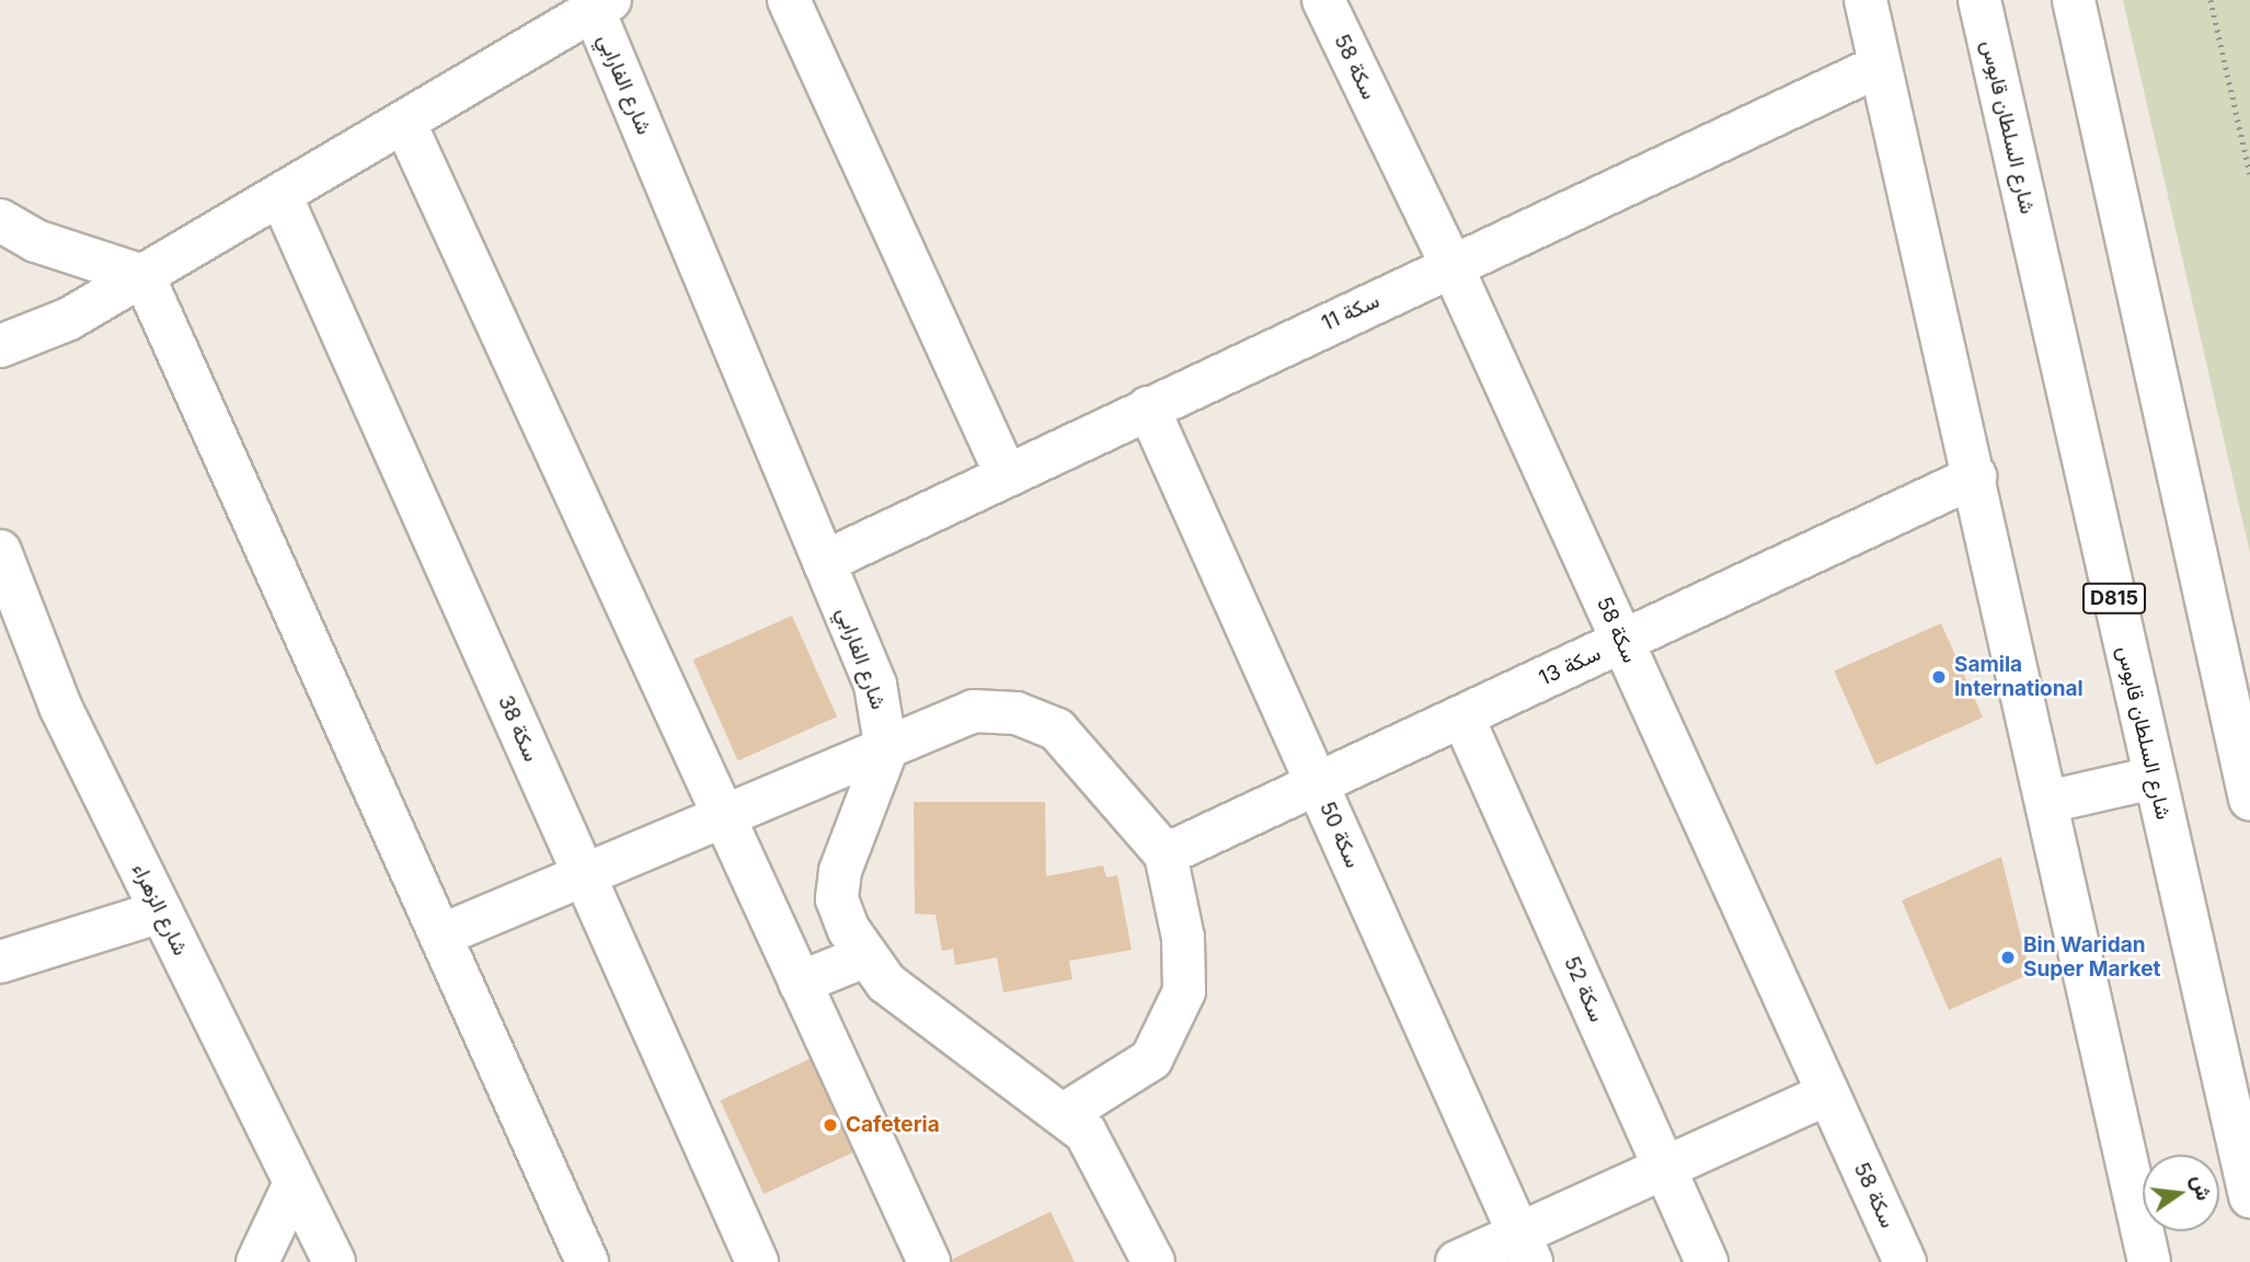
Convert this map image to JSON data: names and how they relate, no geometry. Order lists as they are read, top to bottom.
{
  "streets": {
    "street": [
      "سكة 58",
      "شارع الفارابي",
      "شارع السلطان قابوس",
      "سكة 11",
      "D815",
      "سكة 13",
      "سكة 38",
      "سكة 50",
      "شارع الزهراء",
      "سكة 52"
    ]
  },
  "crossings": [
    ["سكة 58", "سكة 11"],
    ["سكة 58", "سكة 13"],
    ["شارع الفارابي", "سكة 11"],
    ["سكة 11", "سكة 50"],
    ["سكة 13", "سكة 50"],
    ["سكة 13", "سكة 52"]
  ],
  "places": ["Samila International", "Bin Waridan Super Market", "Cafeteria"],
  "north": "right"
}
